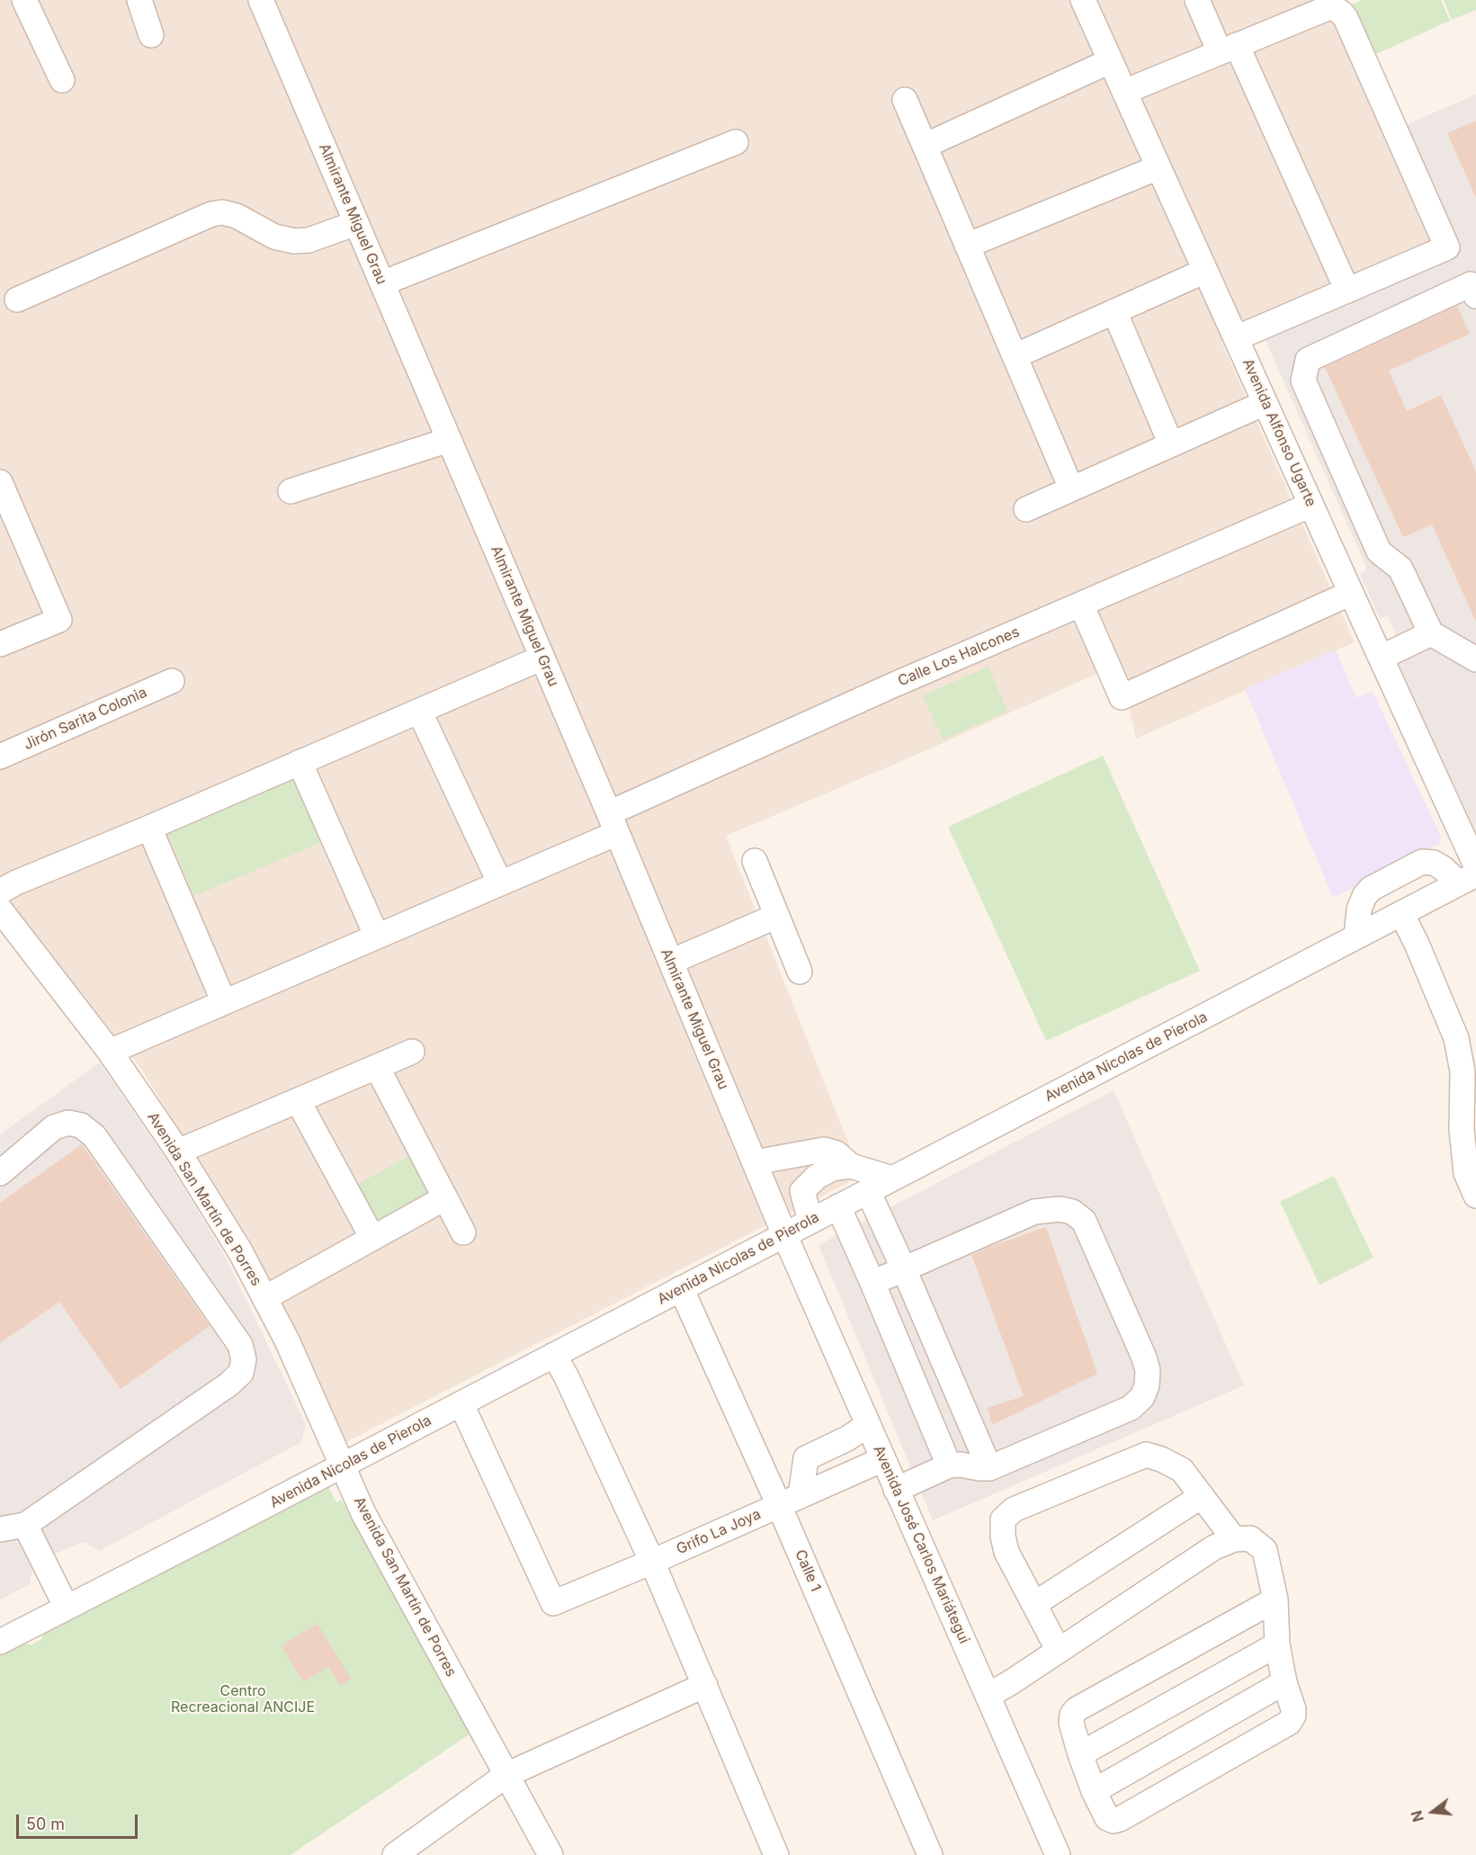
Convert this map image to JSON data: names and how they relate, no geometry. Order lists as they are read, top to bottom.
{
  "streets": {
    "street": [
      "Almirante Miguel Grau",
      "Avenida Alfonso Ugarte",
      "Calle Los Halcones",
      "Jirón Sarita Colonia",
      "Avenida Nicolas de Pierola",
      "Avenida San Martín de Porres",
      "Grifo La Joya",
      "Avenida José Carlos Mariátegui",
      "Calle 1"
    ]
  },
  "crossings": [
    ["Almirante Miguel Grau", "Calle Los Halcones"],
    ["Almirante Miguel Grau", "Avenida Nicolas de Pierola"],
    ["Almirante Miguel Grau", "Avenida José Carlos Mariátegui"],
    ["Avenida Alfonso Ugarte", "Calle Los Halcones"],
    ["Calle Los Halcones", "Avenida San Martín de Porres"],
    ["Avenida Nicolas de Pierola", "Avenida San Martín de Porres"],
    ["Avenida Nicolas de Pierola", "Grifo La Joya"],
    ["Avenida Nicolas de Pierola", "Avenida José Carlos Mariátegui"],
    ["Avenida Nicolas de Pierola", "Calle 1"],
    ["Grifo La Joya", "Avenida José Carlos Mariátegui"],
    ["Grifo La Joya", "Calle 1"]
  ],
  "parks": ["Centro Recreacional ANCIJE"],
  "scale_bar": "50 m",
  "north": "left"
}
